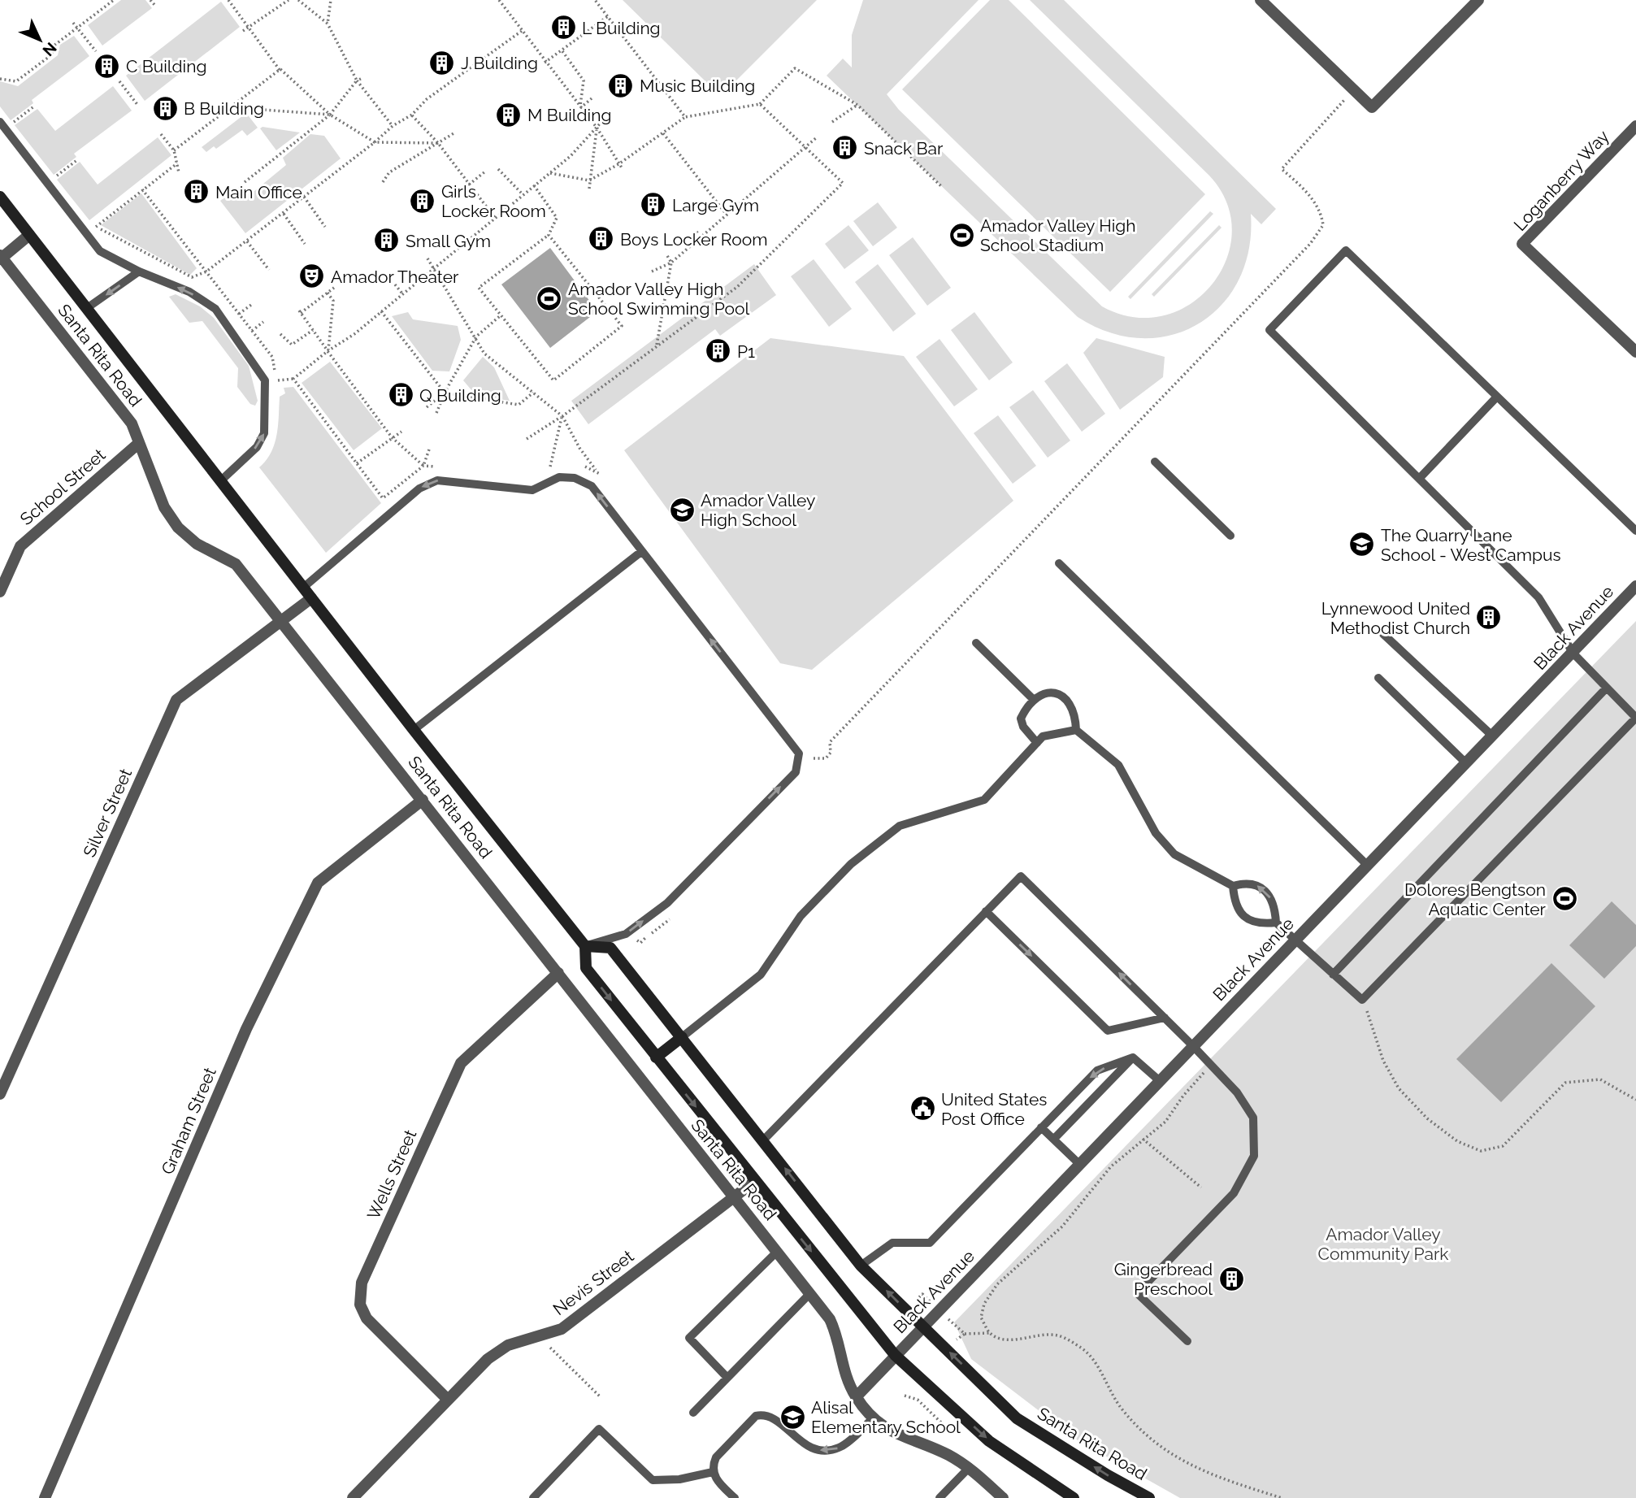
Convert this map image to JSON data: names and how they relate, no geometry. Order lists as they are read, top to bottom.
{
  "streets": {
    "main road": ["Santa Rita Road"],
    "street": [
      "Loganberry Way",
      "School Street",
      "Black Avenue",
      "Silver Street",
      "Graham Street",
      "Wells Street",
      "Nevis Street"
    ]
  },
  "crossings": [
    ["Santa Rita Road", "School Street"],
    ["Santa Rita Road", "Black Avenue"],
    ["Santa Rita Road", "Silver Street"],
    ["Santa Rita Road", "Graham Street"],
    ["Santa Rita Road", "Wells Street"],
    ["Santa Rita Road", "Nevis Street"],
    ["Wells Street", "Nevis Street"]
  ],
  "parks": ["Amador Valley Community Park"],
  "places": {
    "building": [
      "L Building",
      "J Building",
      "C Building",
      "Music Building",
      "B Building",
      "M Building",
      "Snack Bar",
      "Main Office",
      "Girls Locker Room",
      "Large Gym",
      "Boys Locker Room",
      "Small Gym",
      "P1",
      "Q Building",
      "Lynnewood United Methodist Church",
      "Gingerbread Preschool"
    ],
    "sports": ["Amador Valley High School Stadium", "Amador Valley High School Swimming Pool", "Dolores Bengtson Aquatic Center"],
    "theatre": ["Amador Theater"],
    "school or university": ["Amador Valley High School", "The Quarry Lane School - West Campus", "Alisal Elementary School"],
    "public building": ["United States Post Office"]
  },
  "north": "bottom right"
}
